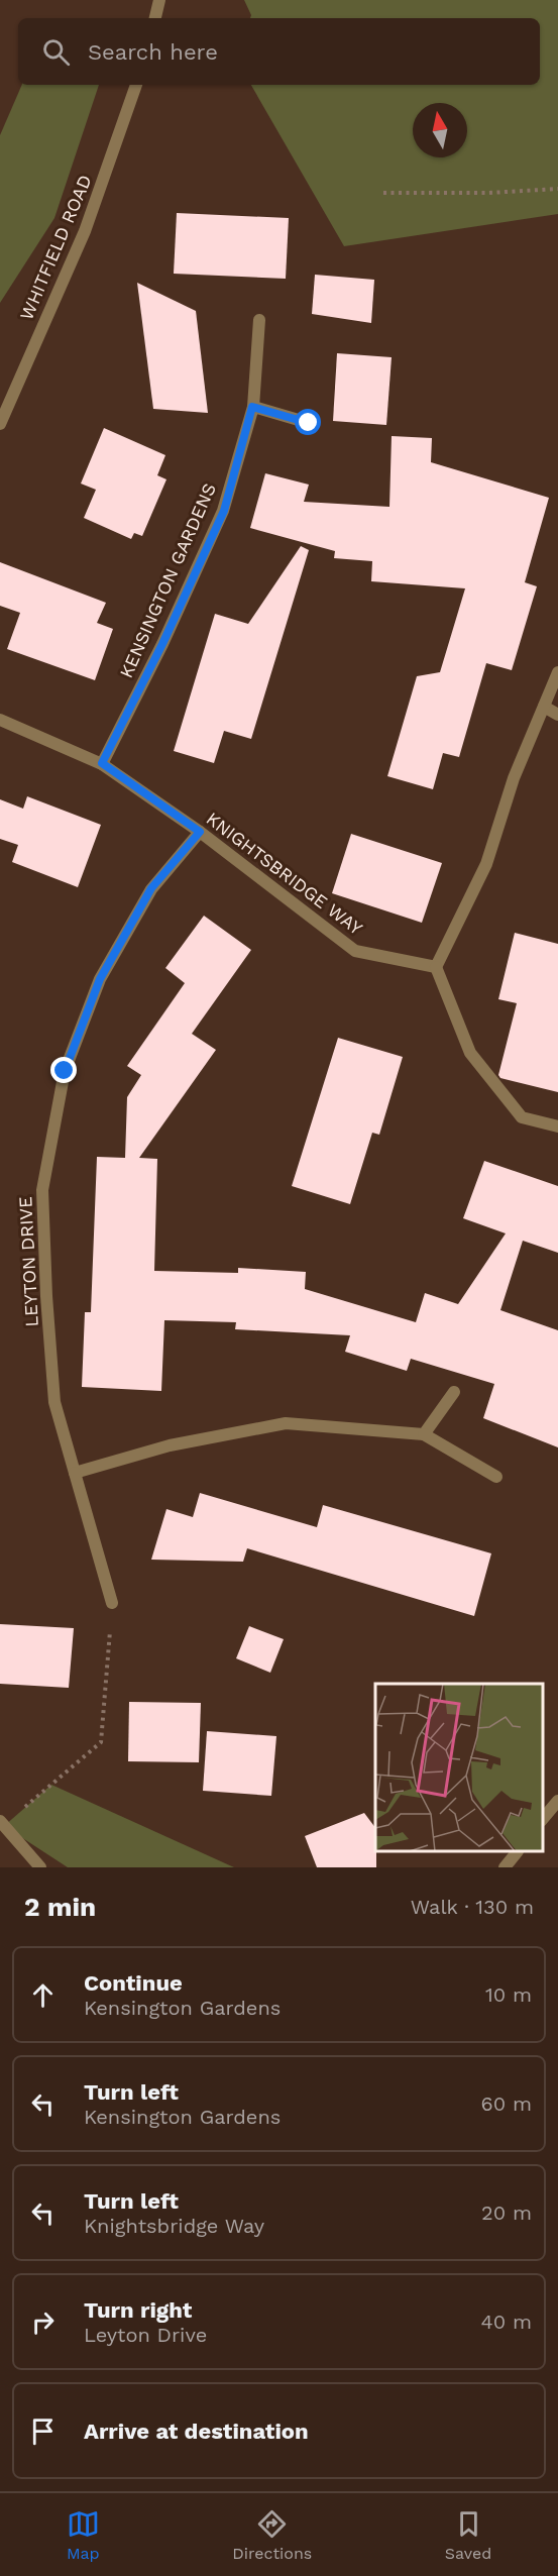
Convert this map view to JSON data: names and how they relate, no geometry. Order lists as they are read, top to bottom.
{
  "streets": {
    "street": [
      "WHITFIELD ROAD",
      "KENSINGTON GARDENS",
      "KNIGHTSBRIDGE WAY",
      "LEYTON DRIVE"
    ]
  },
  "crossings": [
    ["KENSINGTON GARDENS", "KNIGHTSBRIDGE WAY"],
    ["KNIGHTSBRIDGE WAY", "LEYTON DRIVE"]
  ],
  "north": "top",
  "page": {
    "search": "Search here",
    "heading": ["2 min", "Walk · 130 m"],
    "list": [
      ["Continue", "Kensington Gardens", "10 m"],
      ["Turn left", "Kensington Gardens", "60 m"],
      ["Turn left", "Knightsbridge Way", "20 m"],
      ["Turn right", "Leyton Drive", "40 m"],
      "Arrive at destination"
    ],
    "nav": ["Map", "Directions", "Saved"]
  }
}
